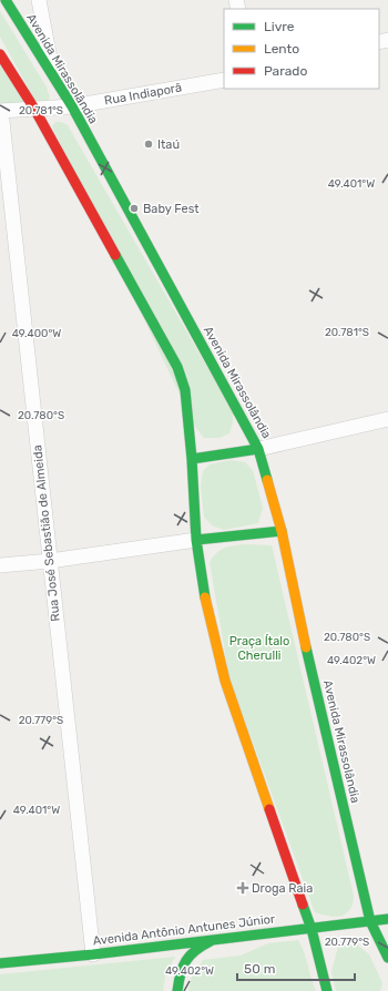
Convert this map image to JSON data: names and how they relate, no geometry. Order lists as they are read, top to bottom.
{
  "streets": {
    "main road": ["Avenida Mirassolândia", "Avenida Antônio Antunes Júnior"],
    "street": ["Rua Indiaporã", "Rua José Sebastião de Almeida"]
  },
  "crossings": [
    ["Avenida Mirassolândia", "Rua Indiaporã"],
    ["Avenida Mirassolândia", "Avenida Antônio Antunes Júnior"],
    ["Rua Indiaporã", "Rua José Sebastião de Almeida"],
    ["Rua José Sebastião de Almeida", "Avenida Antônio Antunes Júnior"]
  ],
  "parks": ["Praça Ítalo Cherulli"],
  "places": {
    "other": ["Itaú", "Baby Fest"],
    "health": ["Droga Raia"]
  },
  "legend": ["Livre", "Lento", "Parado"],
  "scale_bar": "50 m",
  "coordinates": [
    "20.781°S",
    "49.401°W",
    "49.400°W",
    "20.780°S",
    "49.402°W",
    "20.779°S"
  ]
}
